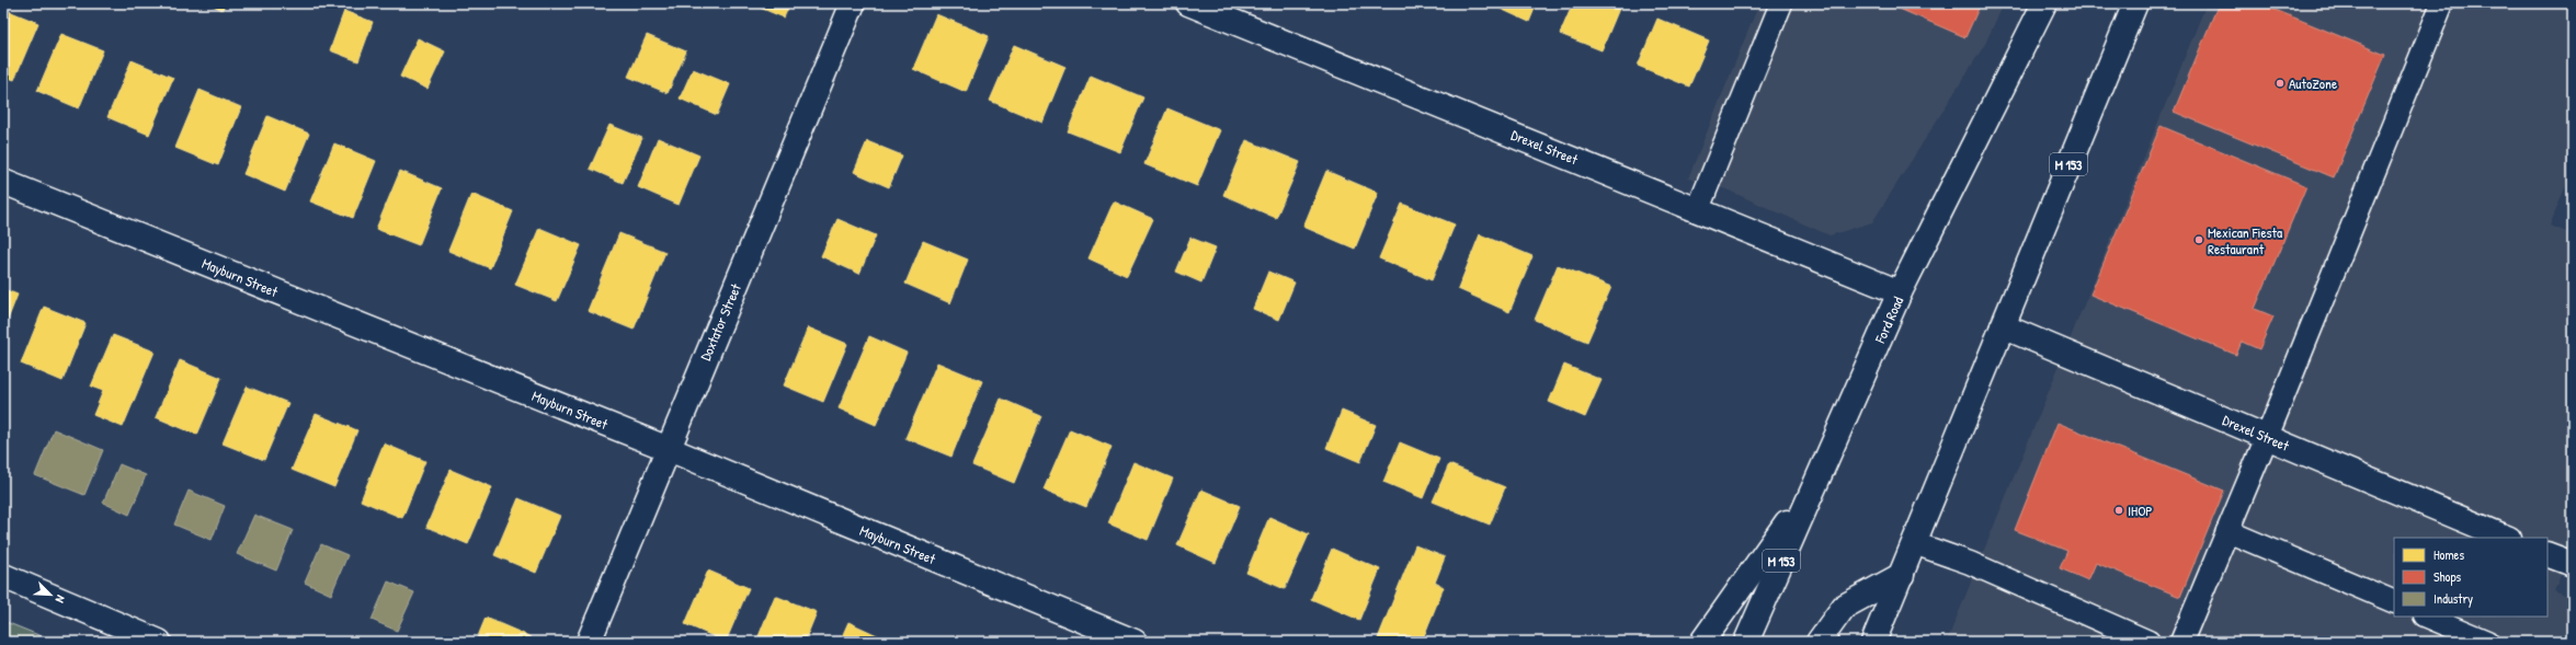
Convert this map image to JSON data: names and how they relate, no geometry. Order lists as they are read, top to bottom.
{
  "streets": {
    "street": [
      "Drexel Street",
      "M 153",
      "Mayburn Street",
      "Ford Road",
      "Doxtator Street"
    ]
  },
  "crossings": [
    ["Drexel Street", "M 153"],
    ["Drexel Street", "Ford Road"],
    ["Mayburn Street", "Doxtator Street"]
  ],
  "places": ["AutoZone", "Mexican Fiesta Restaurant", "IHOP"],
  "legend": ["Homes", "Shops", "Industry"],
  "north": "bottom right"
}
